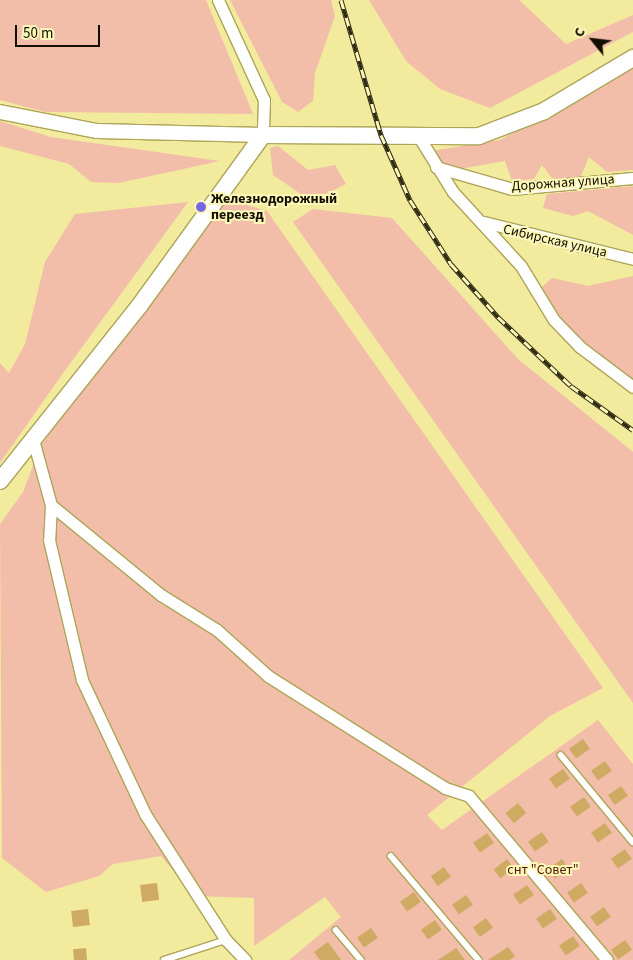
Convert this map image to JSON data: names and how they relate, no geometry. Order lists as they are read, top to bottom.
{
  "streets": {
    "street": ["Дорожная улица", "Сибирская улица"]
  },
  "parks": ["снт \"Совет\""],
  "places": ["Железнодорожный переезд"],
  "scale_bar": "50 m",
  "north": "top left"
}
